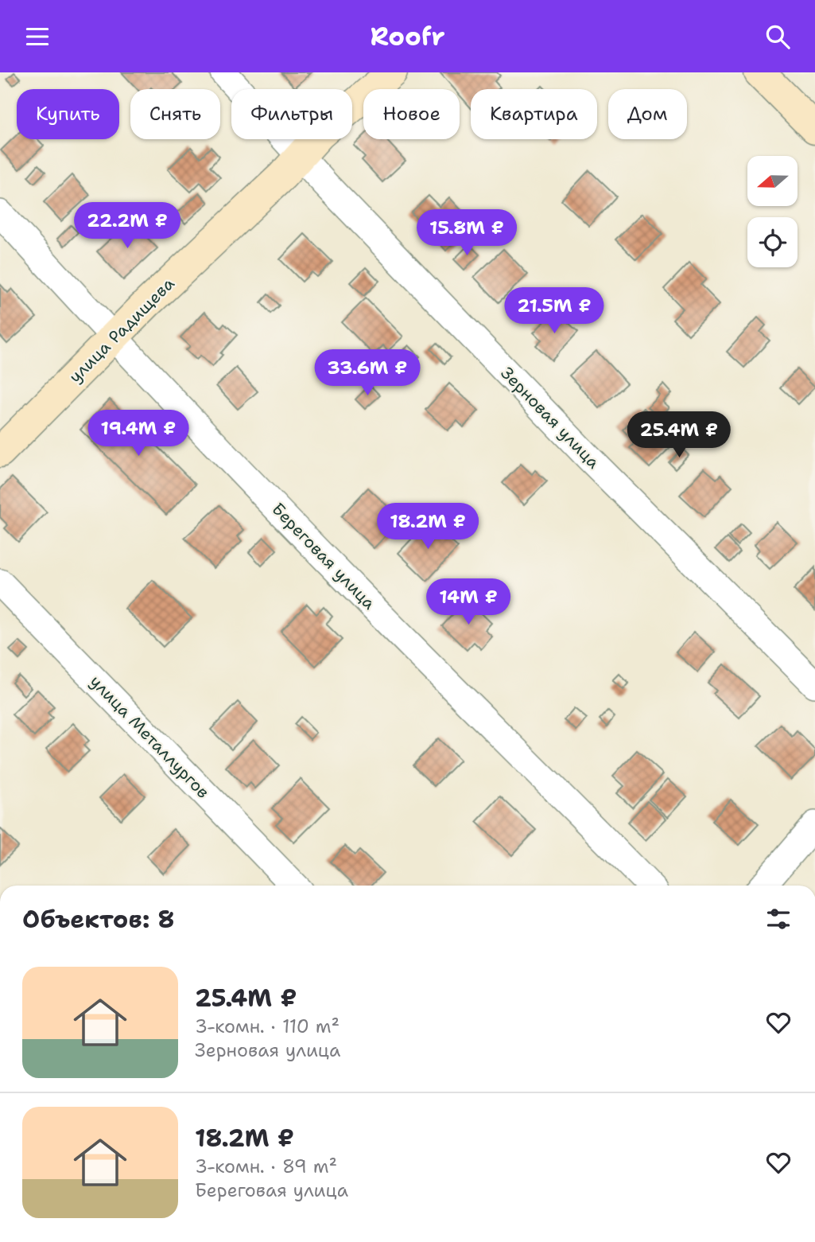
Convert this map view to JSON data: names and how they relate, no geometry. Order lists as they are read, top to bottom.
{
  "streets": {
    "street": [
      "улица Радищева",
      "Зерновая улица",
      "Береговая улица",
      "улица Металлургов"
    ]
  },
  "crossings": [
    ["улица Радищева", "Зерновая улица"],
    ["улица Радищева", "Береговая улица"]
  ],
  "north": "left",
  "page": {
    "header": "Roofr",
    "chip": [
      "Купить",
      "Снять",
      "Фильтры",
      "Новое",
      "Квартира",
      "Дом"
    ],
    "price": [
      "22.2M ₽",
      "15.8M ₽",
      "21.5M ₽",
      "33.6M ₽",
      "19.4M ₽",
      "25.4M ₽",
      "18.2M ₽",
      "14M ₽"
    ],
    "heading": "Объектов: 8",
    "list": [
      {
        "name": "25.4M ₽",
        "note": "3-комн. · 110 m² · Зерновая улица"
      },
      {
        "name": "18.2M ₽",
        "note": "3-комн. · 89 m² · Береговая улица"
      }
    ]
  }
}
